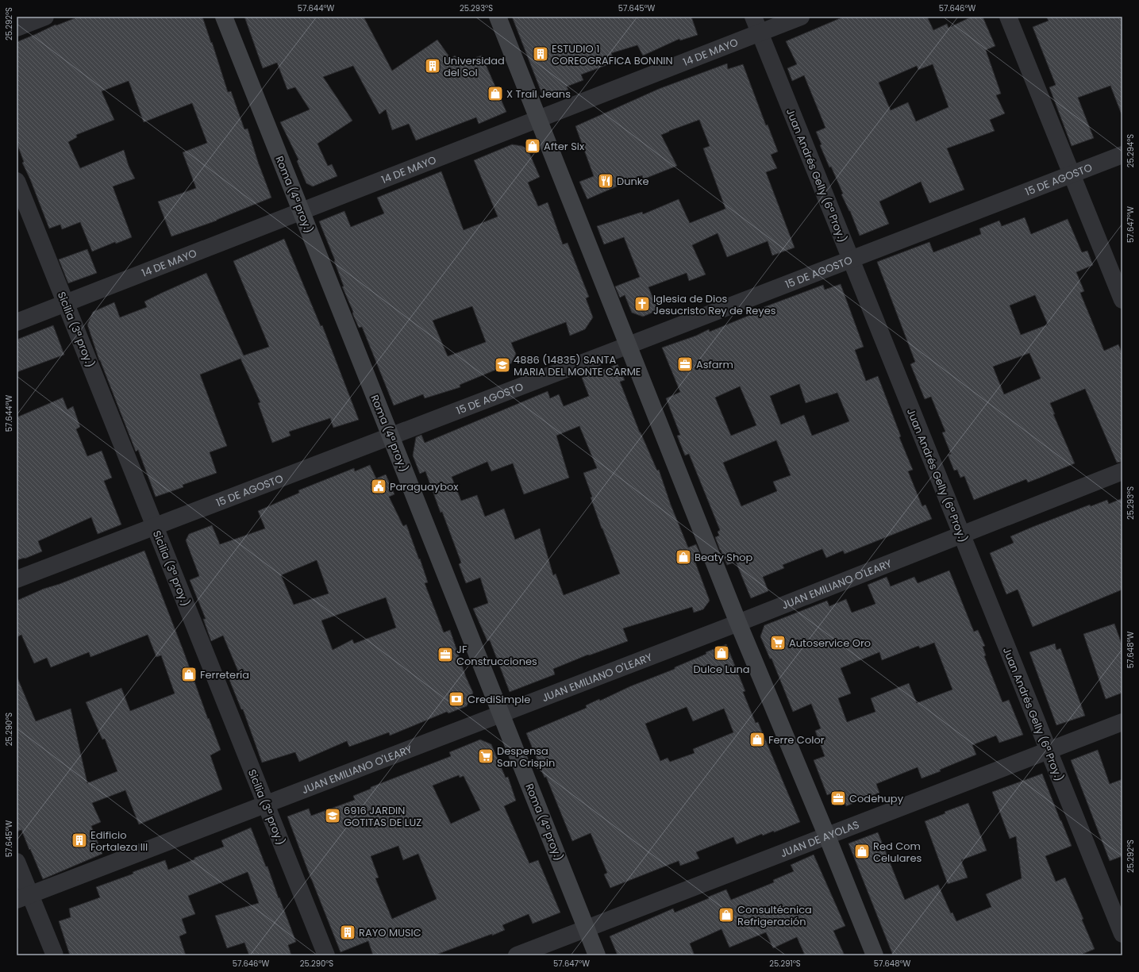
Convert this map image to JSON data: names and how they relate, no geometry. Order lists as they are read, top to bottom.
{
  "streets": {
    "main road": ["Roma (4ª proy.)"],
    "street": [
      "14 DE MAYO",
      "Juan Andrés Gelly (6ª Proy.)",
      "15 DE AGOSTO",
      "Sicilia (3ª proy.)",
      "JUAN EMILIANO O'LEARY",
      "JUAN DE AYOLAS"
    ]
  },
  "crossings": [
    ["14 DE MAYO", "Juan Andrés Gelly (6ª Proy.)"],
    ["14 DE MAYO", "Roma (4ª proy.)"],
    ["14 DE MAYO", "Sicilia (3ª proy.)"],
    ["Juan Andrés Gelly (6ª Proy.)", "15 DE AGOSTO"],
    ["Juan Andrés Gelly (6ª Proy.)", "JUAN EMILIANO O'LEARY"],
    ["Juan Andrés Gelly (6ª Proy.)", "JUAN DE AYOLAS"],
    ["15 DE AGOSTO", "Roma (4ª proy.)"],
    ["15 DE AGOSTO", "Sicilia (3ª proy.)"],
    ["Roma (4ª proy.)", "JUAN EMILIANO O'LEARY"],
    ["Roma (4ª proy.)", "JUAN DE AYOLAS"],
    ["Sicilia (3ª proy.)", "JUAN EMILIANO O'LEARY"]
  ],
  "places": {
    "building": [
      "ESTUDIO 1 COREOGRAFICA BONNIN",
      "Universidad del Sol",
      "Edificio Fortaleza III",
      "RAYO MUSIC"
    ],
    "shop": [
      "X Trail Jeans",
      "After Six",
      "Beaty Shop",
      "Dulce Luna",
      "Ferretería",
      "Ferre Color",
      "Red Com Celulares",
      "Consultécnica Refrigeración"
    ],
    "restaurant": ["Dunke"],
    "church": ["Iglesia de Dios Jesucristo Rey de Reyes"],
    "office": ["Asfarm", "JF Construcciones", "Codehupy"],
    "school or university": ["4886 (14835) SANTA MARIA DEL MONTE CARME", "6916 JARDIN GOTITAS DE LUZ"],
    "public building": ["Paraguaybox"],
    "supermarket": ["Autoservice Oro", "Despensa San Crispin"],
    "bank": ["CrediSimple"]
  },
  "coordinates": [
    "57.644°W",
    "25.293°S",
    "57.645°W",
    "57.646°W",
    "25.292°S",
    "25.294°S",
    "57.647°W",
    "57.648°W",
    "25.290°S",
    "25.291°S"
  ]
}
